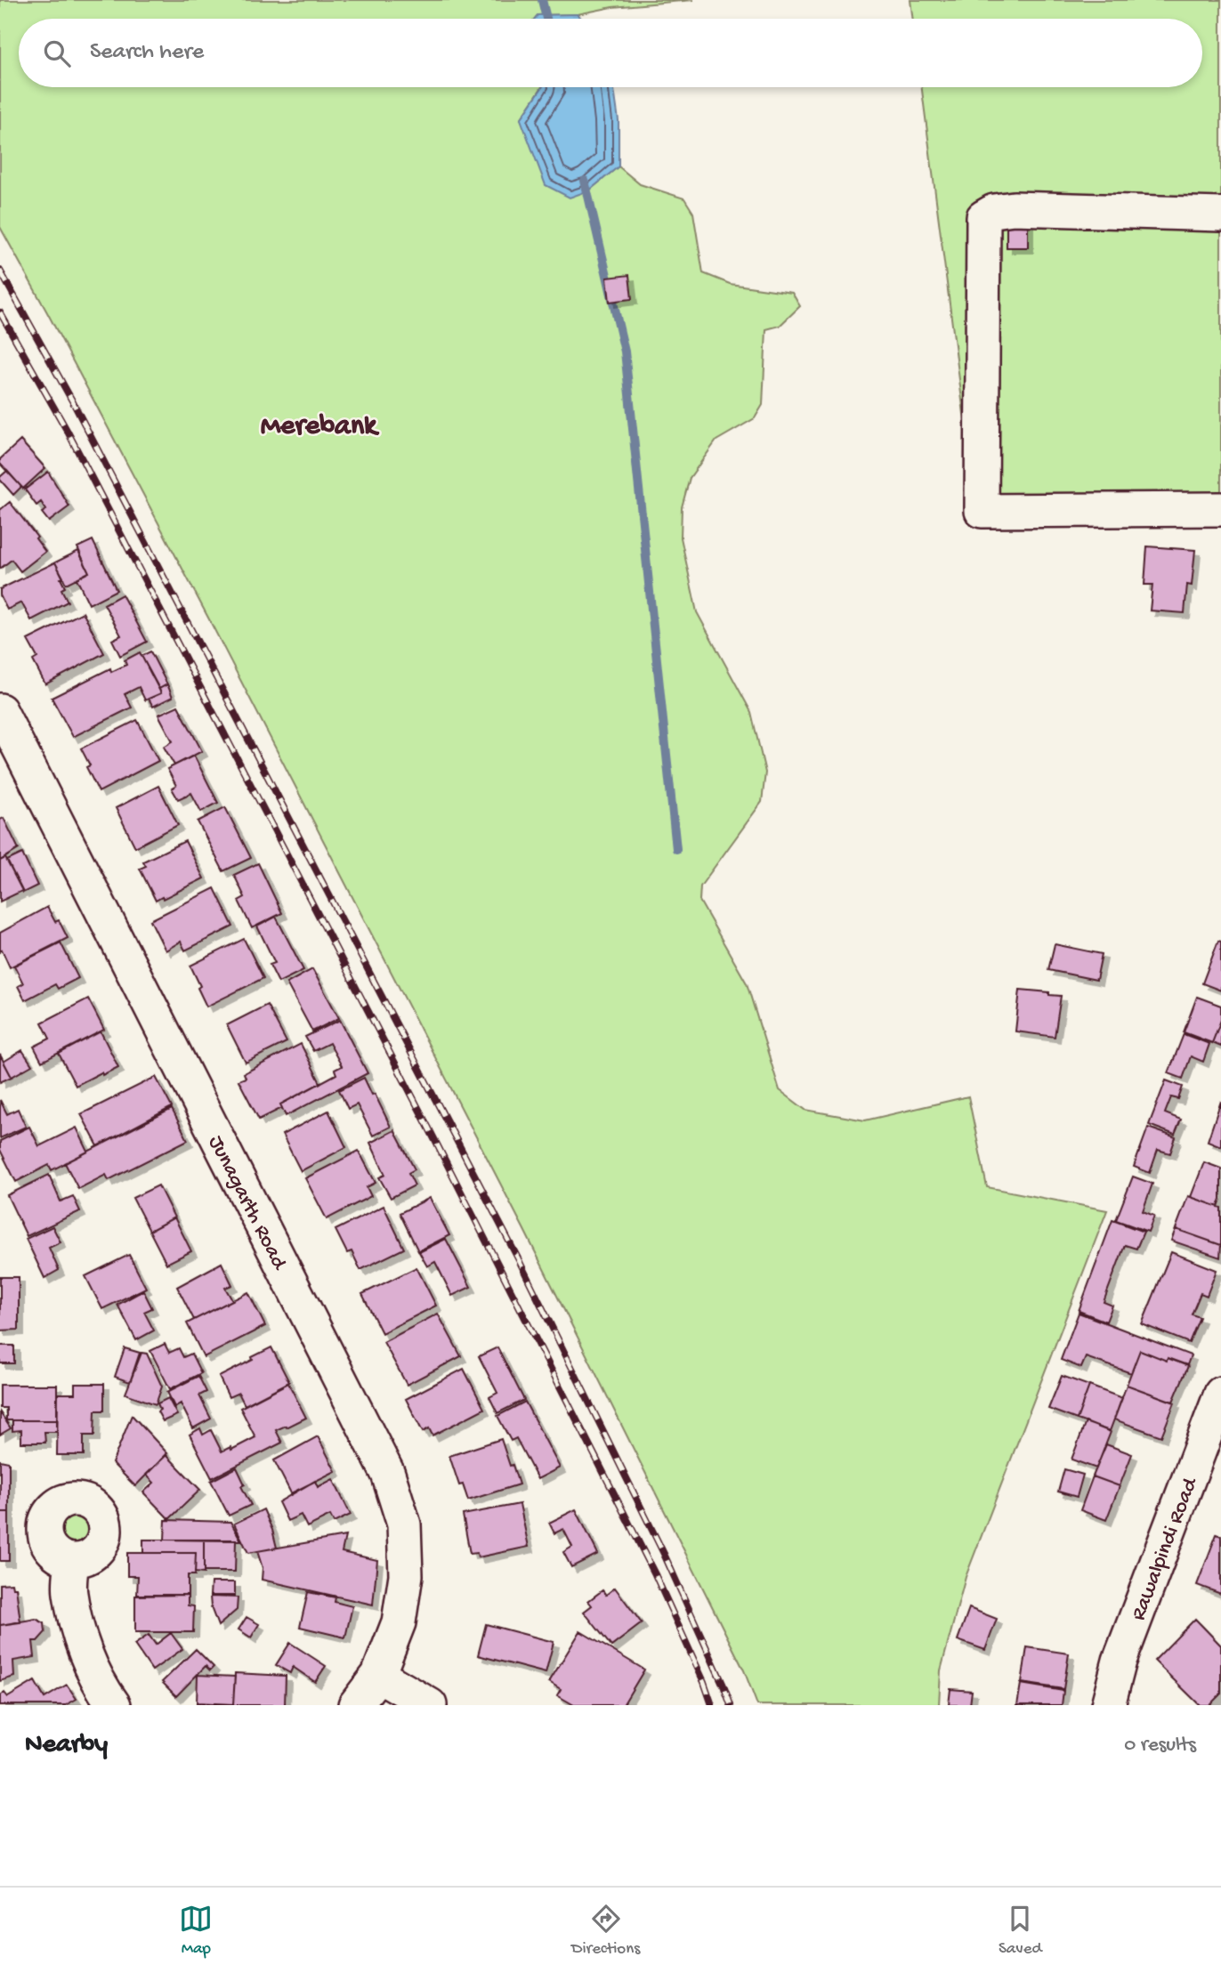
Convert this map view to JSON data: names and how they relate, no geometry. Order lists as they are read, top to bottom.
{
  "streets": {
    "street": ["Junagarth Road", "Rawalpindi Road"]
  },
  "districts": ["Merebank"],
  "page": {
    "search": "Search here",
    "heading": ["Nearby", "0 results"],
    "nav": ["Map", "Directions", "Saved"]
  }
}
